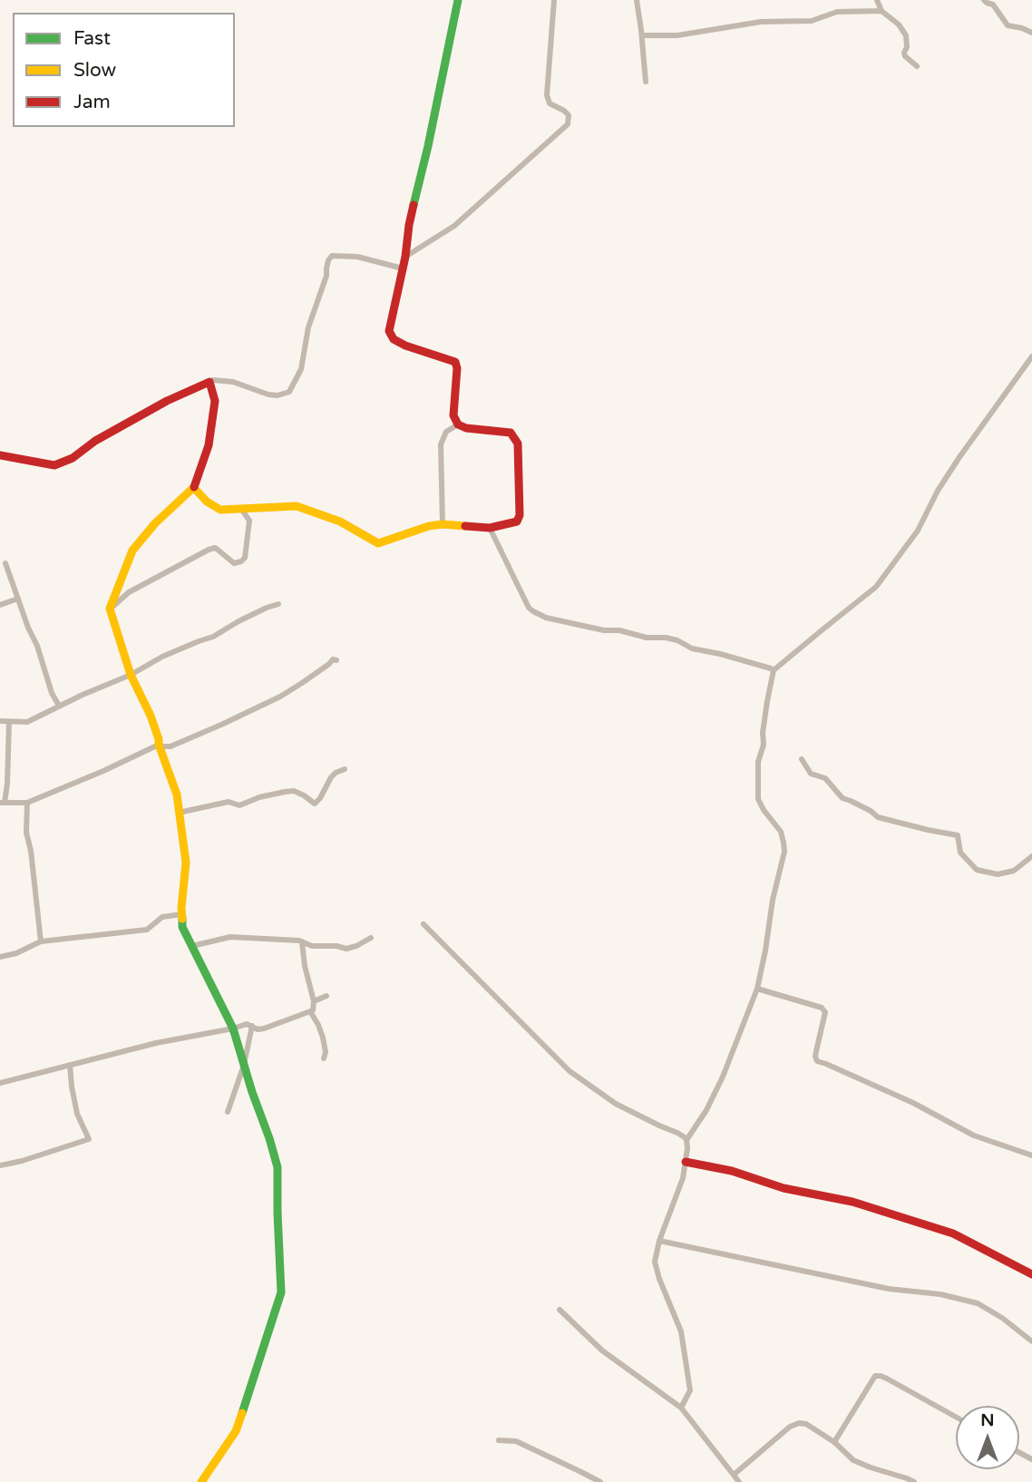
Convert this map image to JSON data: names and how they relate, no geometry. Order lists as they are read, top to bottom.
{
  "legend": ["Fast", "Slow", "Jam"],
  "north": "top"
}
